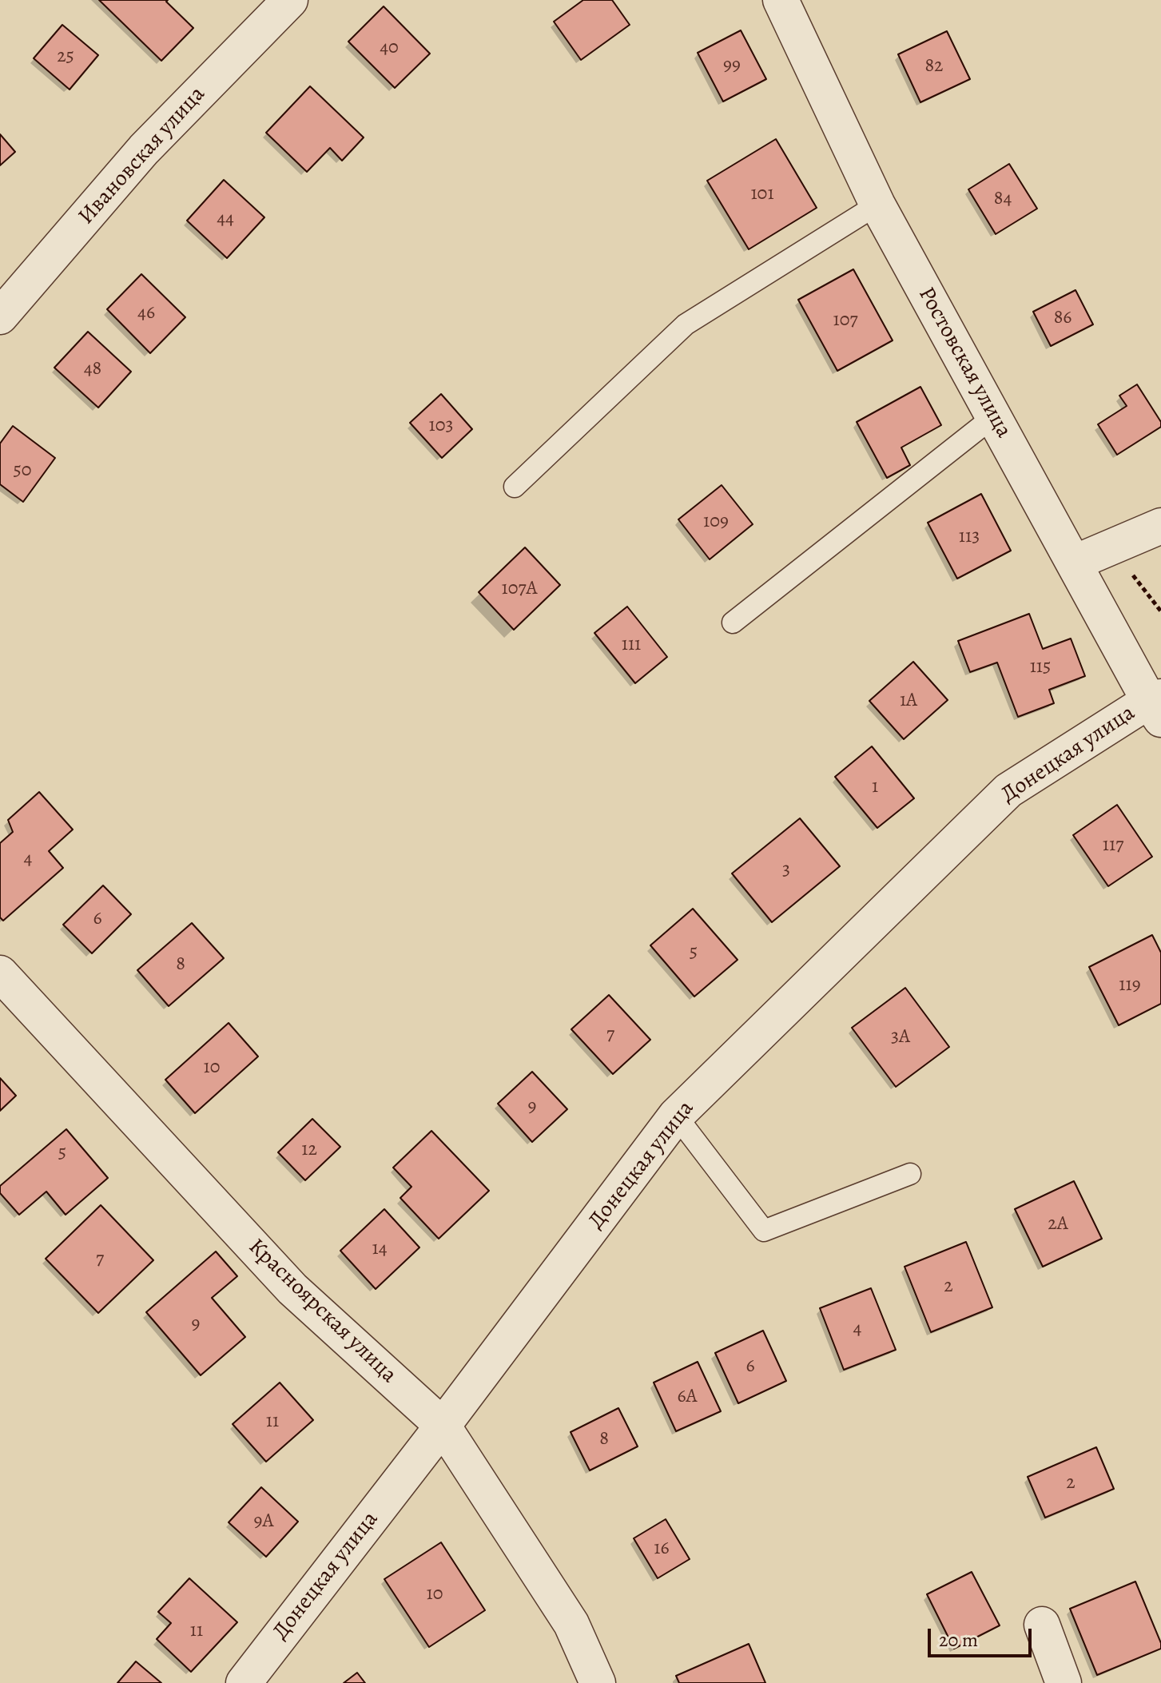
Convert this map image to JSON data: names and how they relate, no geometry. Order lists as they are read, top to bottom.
{
  "streets": {
    "street": [
      "Ивановская улица",
      "Ростовская улица",
      "Донецкая улица",
      "Красноярская улица"
    ]
  },
  "crossings": [
    ["Ростовская улица", "Донецкая улица"],
    ["Донецкая улица", "Красноярская улица"]
  ],
  "house_numbers": [
    "40",
    "25",
    "99",
    "82",
    "101",
    "84",
    "44",
    "46",
    "86",
    "107",
    "48",
    "103",
    "50",
    "109",
    "113",
    "107А",
    "111",
    "115",
    "1А",
    "1",
    "117",
    "4",
    "3",
    "6",
    "5",
    "8",
    "119",
    "7",
    "3А",
    "10",
    "9",
    "12",
    "5",
    "2А",
    "14",
    "7",
    "2",
    "9",
    "4",
    "6",
    "6А",
    "11",
    "8",
    "2",
    "9А",
    "16",
    "10",
    "11"
  ],
  "scale_bar": "20 m"
}
